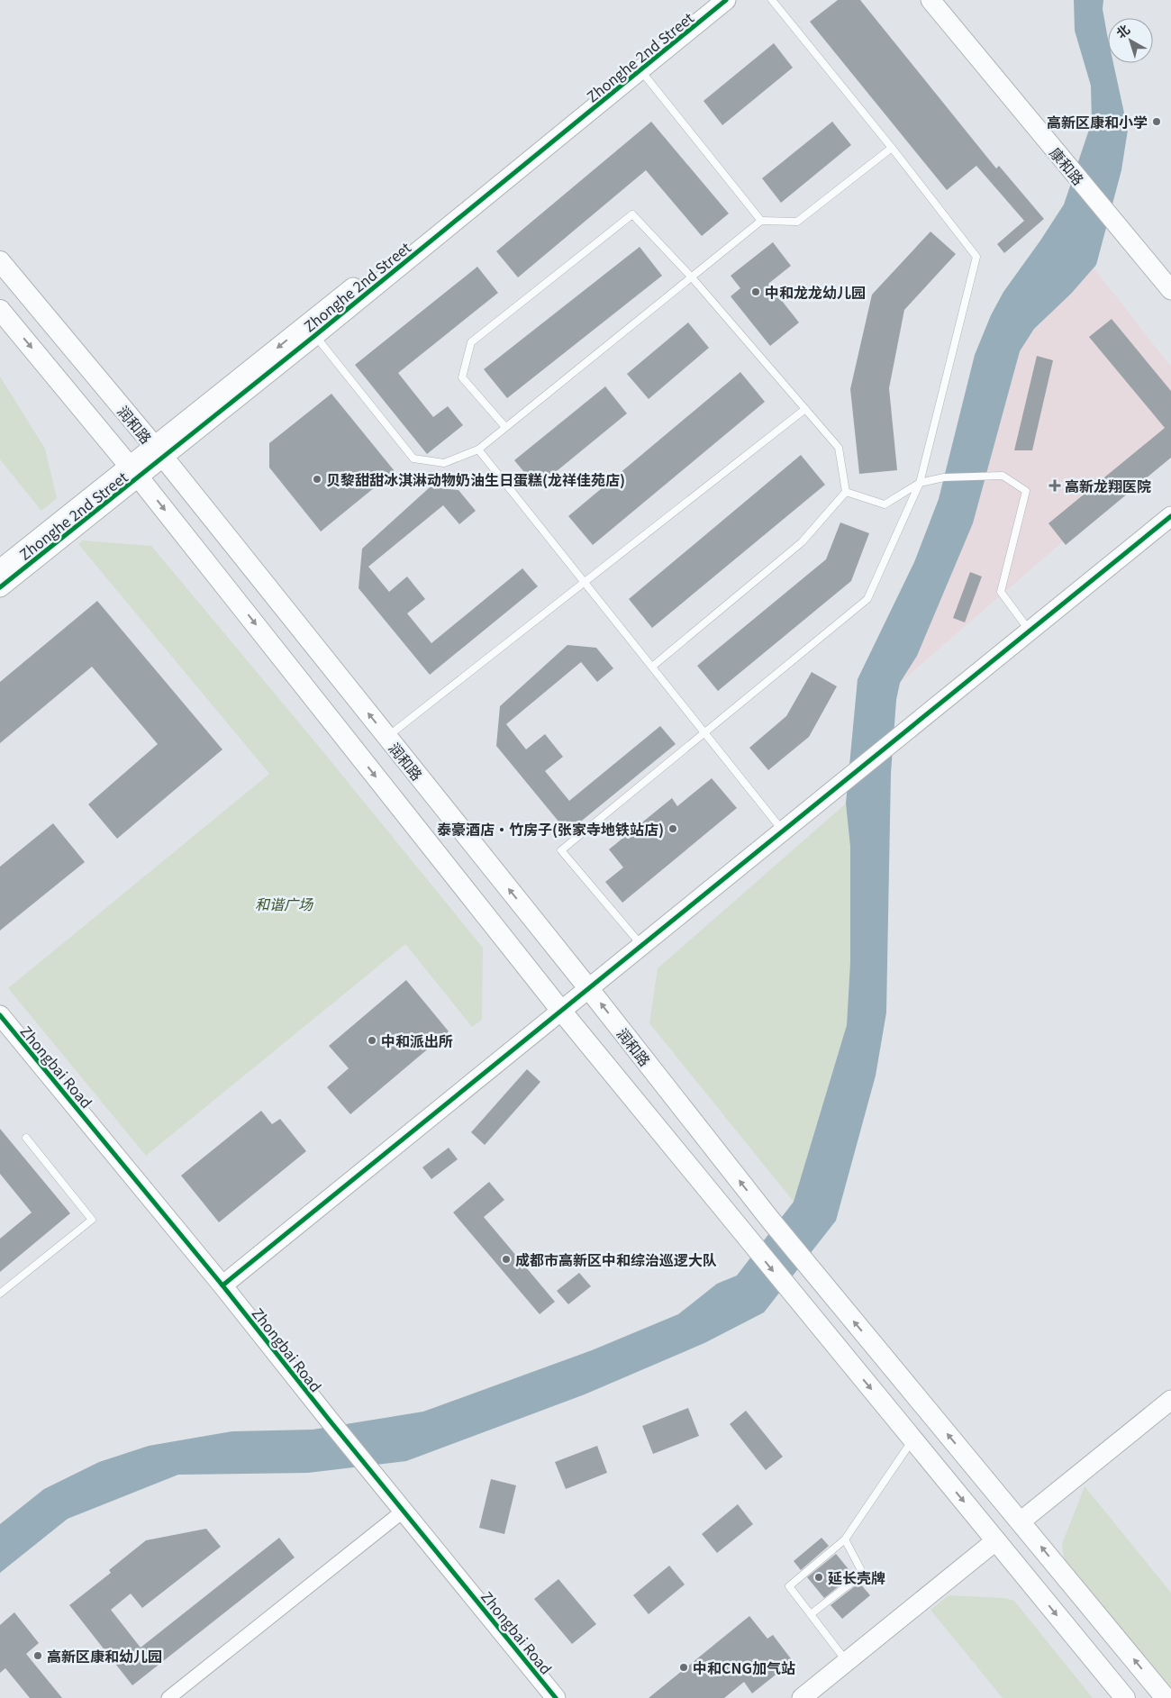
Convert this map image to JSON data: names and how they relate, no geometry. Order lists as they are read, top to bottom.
{
  "streets": {
    "main road": ["润和路"],
    "street": ["Zhonghe 2nd Street", "康和路", "Zhongbai Road"]
  },
  "crossings": [
    ["Zhonghe 2nd Street", "润和路"]
  ],
  "parks": ["和谐广场"],
  "places": {
    "other": [
      "高新区康和小学",
      "中和龙龙幼儿园",
      "贝黎甜甜冰淇淋动物奶油生日蛋糕(龙祥佳苑店)",
      "泰豪酒店·竹房子(张家寺地铁站店)",
      "中和派出所",
      "成都市高新区中和综治巡逻大队",
      "延长壳牌",
      "高新区康和幼儿园",
      "中和CNG加气站"
    ],
    "health": ["高新龙翔医院"]
  },
  "north": "top left"
}
